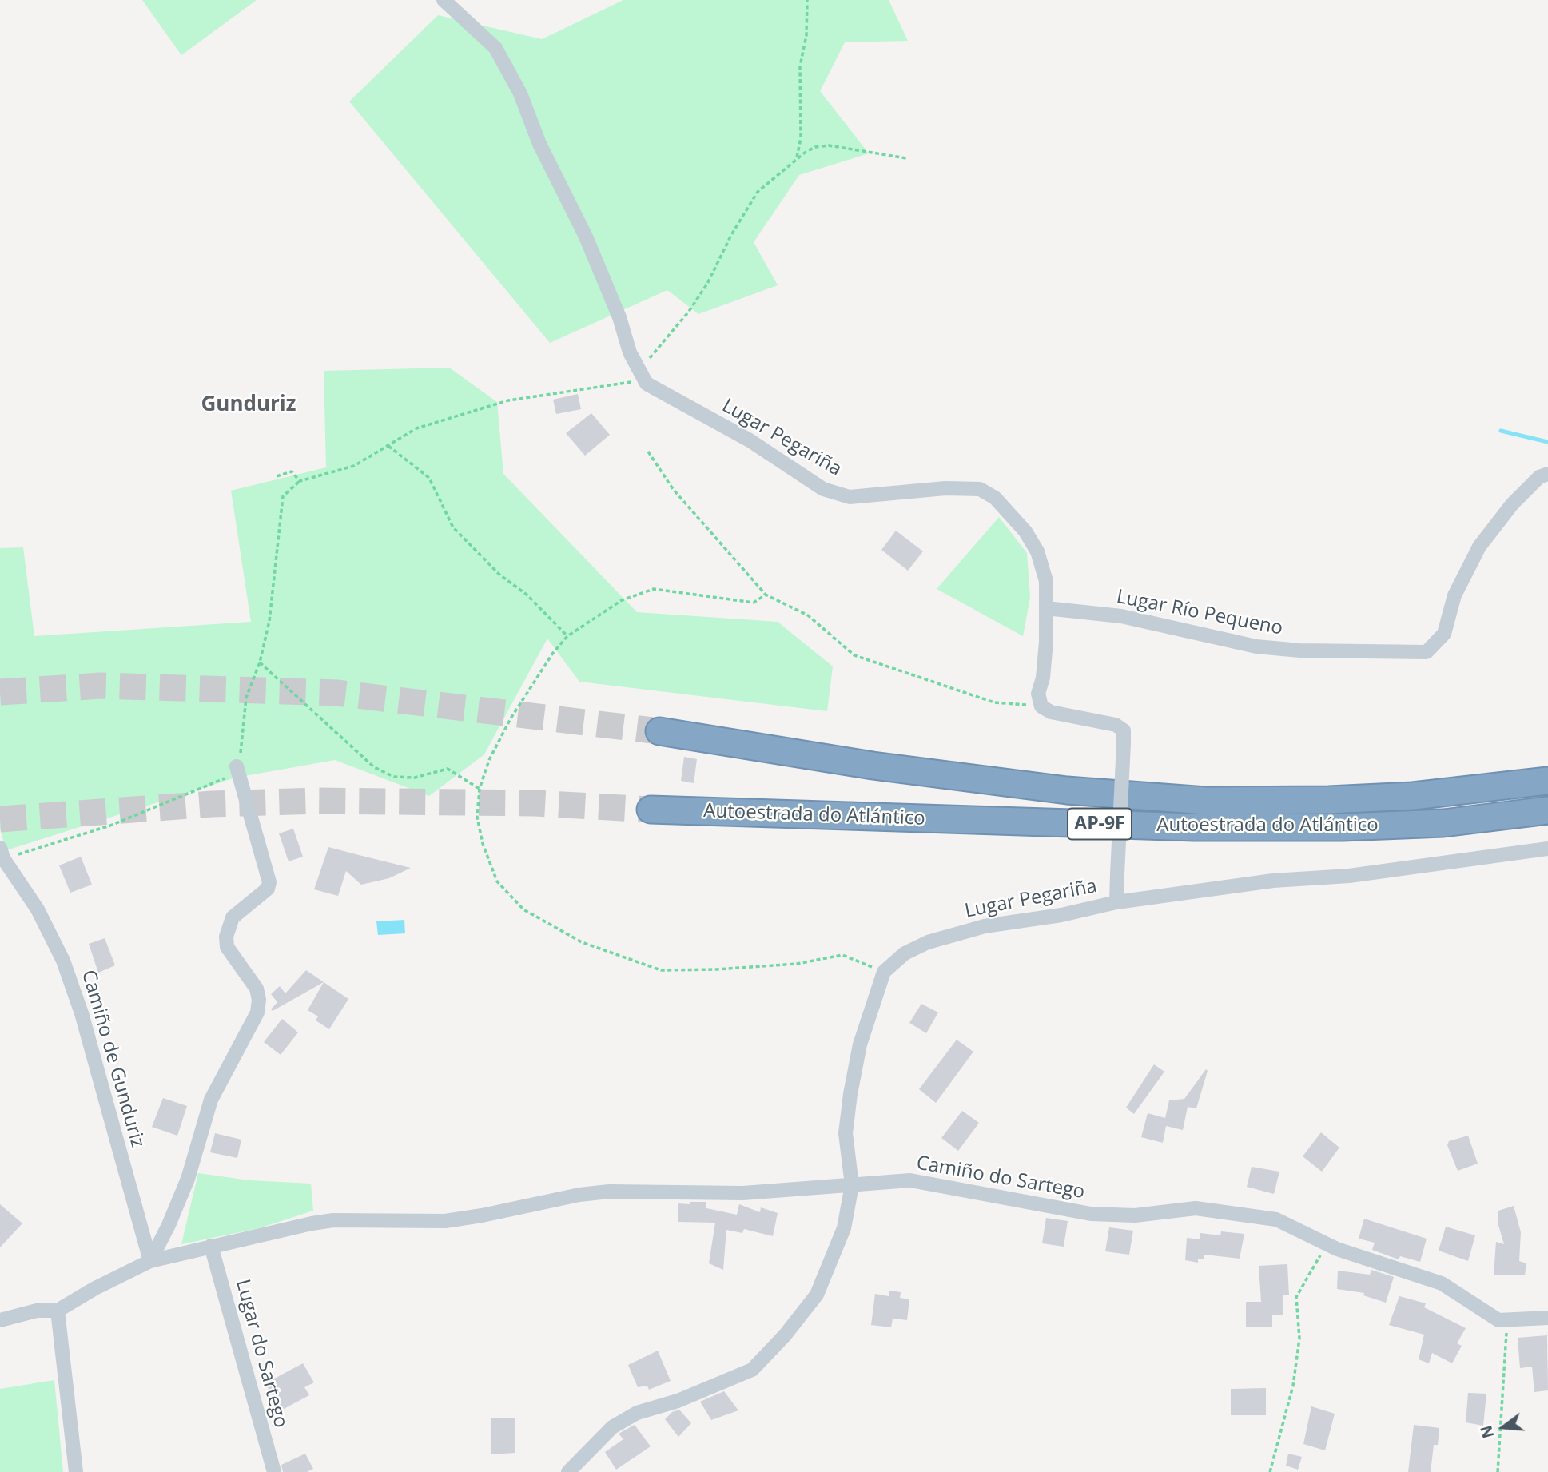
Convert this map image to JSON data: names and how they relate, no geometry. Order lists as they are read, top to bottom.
{
  "streets": {
    "highway": ["Autoestrada do Atlántico", "AP-9F"],
    "street": [
      "Lugar Pegariña",
      "Lugar Río Pequeno",
      "Camiño de Gunduriz",
      "Camiño do Sartego",
      "Lugar do Sartego"
    ]
  },
  "crossings": [
    ["Lugar Pegariña", "Lugar Río Pequeno"],
    ["Camiño de Gunduriz", "Camiño do Sartego"],
    ["Camiño do Sartego", "Lugar do Sartego"]
  ],
  "districts": ["Gunduriz"],
  "north": "left"
}
